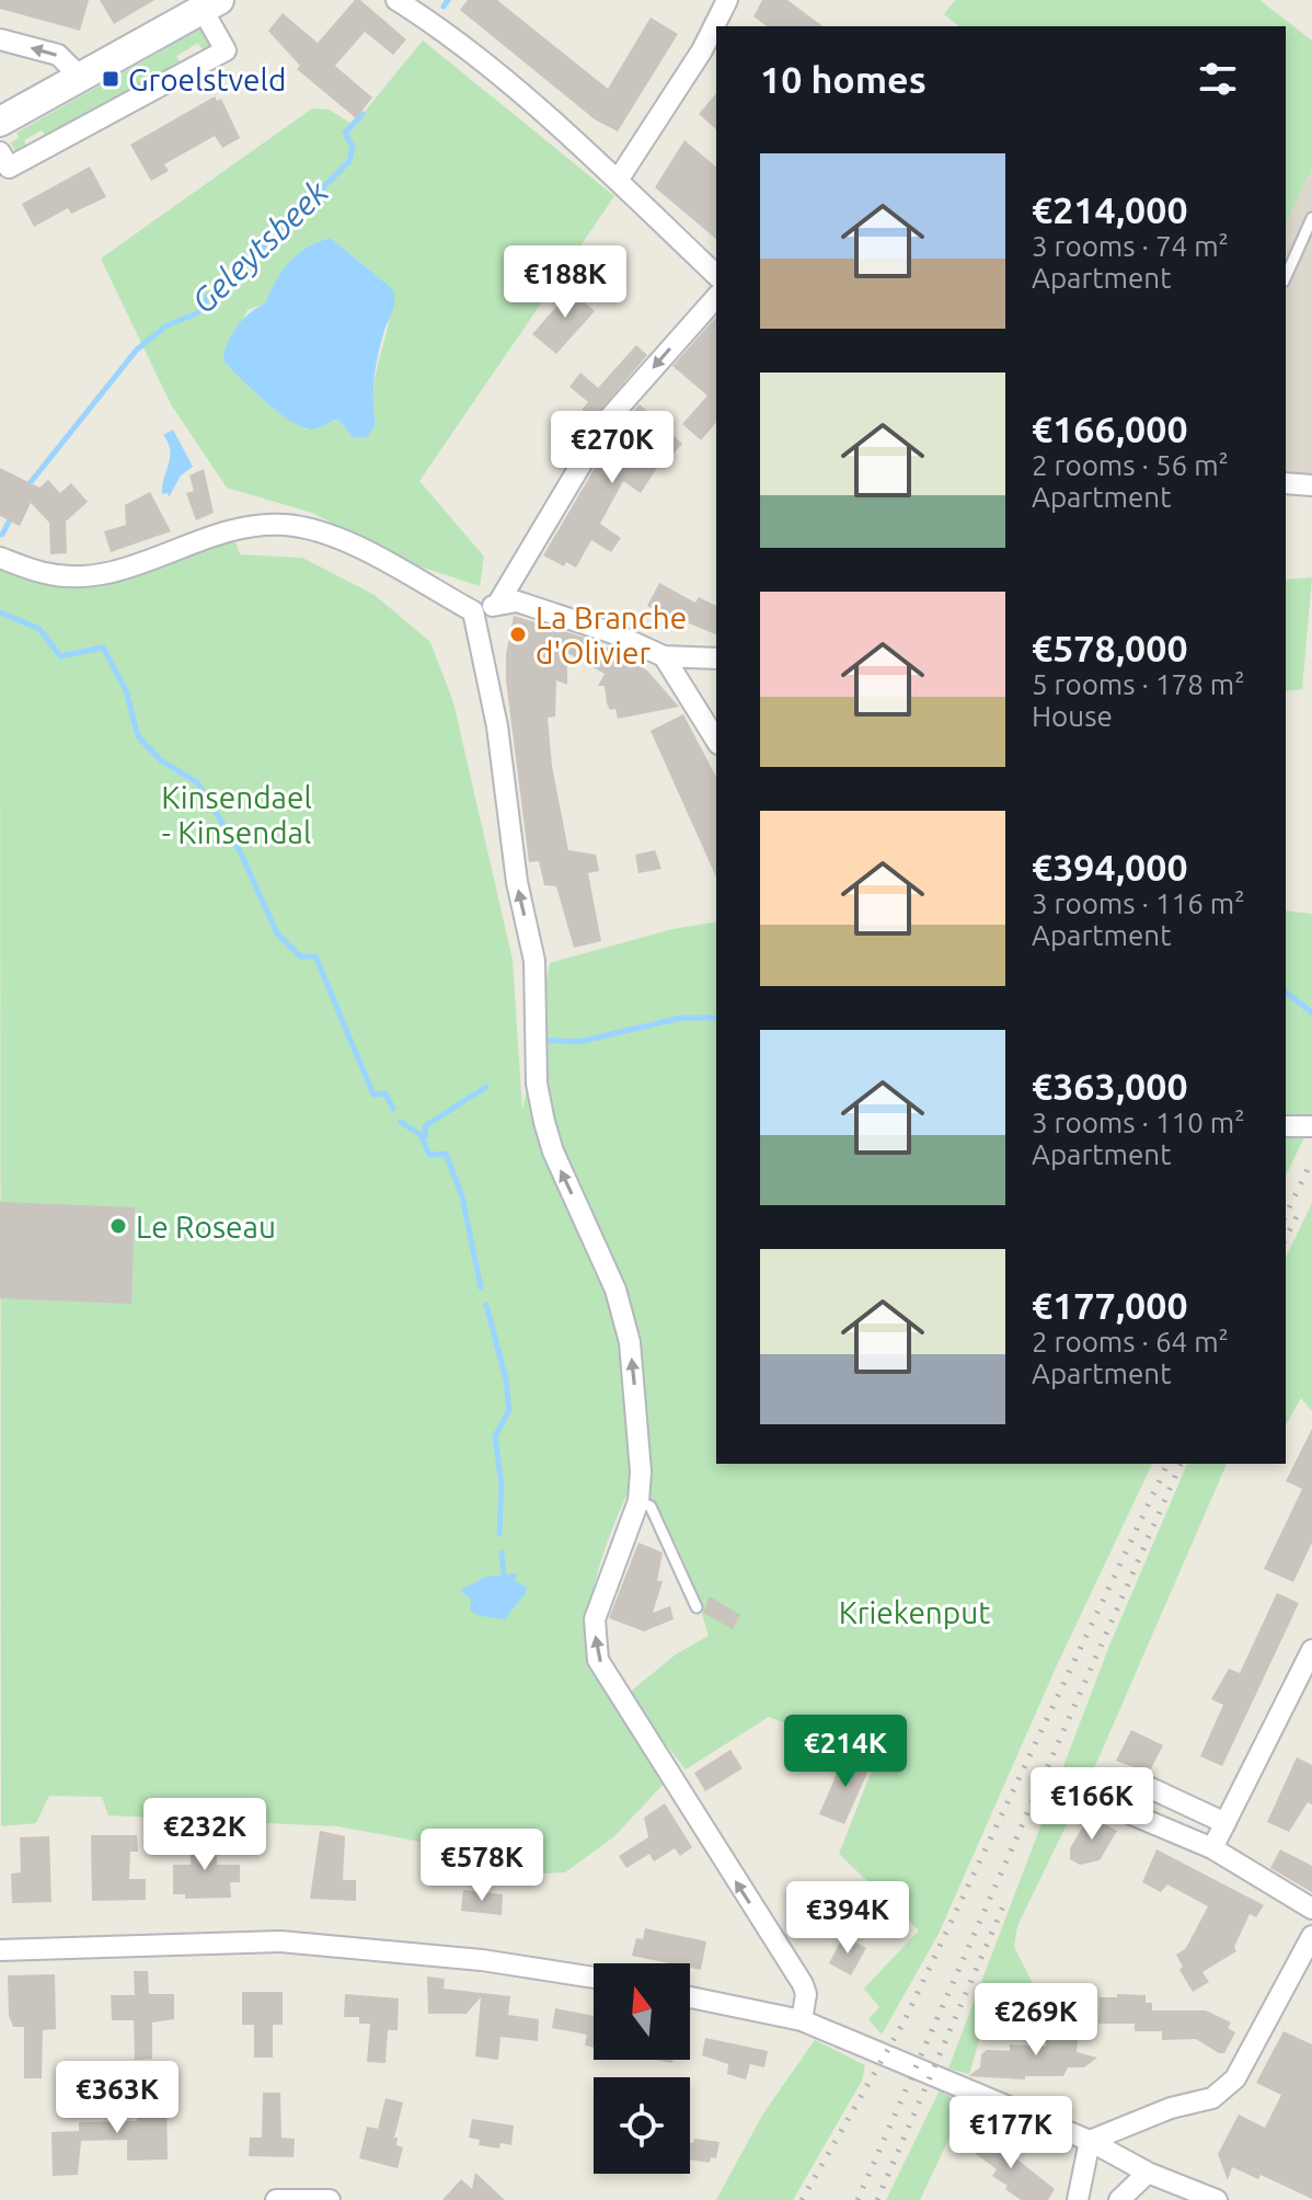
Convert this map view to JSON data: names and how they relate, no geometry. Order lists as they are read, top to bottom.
{
  "water": ["Geleytsbeek"],
  "parks": ["Kinsendael - Kinsendal", "Kriekenput"],
  "places": {
    "transit": ["Groelstveld"],
    "other": ["La Branche d'Olivier", "Le Roseau"]
  },
  "north": "top",
  "page": {
    "heading": "10 homes",
    "list": [
      {
        "name": "€214,000",
        "note": "3 rooms · 74 m² · Apartment"
      },
      {
        "name": "€166,000",
        "note": "2 rooms · 56 m² · Apartment"
      },
      {
        "name": "€578,000",
        "note": "5 rooms · 178 m² · House"
      },
      {
        "name": "€394,000",
        "note": "3 rooms · 116 m² · Apartment"
      },
      {
        "name": "€363,000",
        "note": "3 rooms · 110 m² · Apartment"
      },
      {
        "name": "€177,000",
        "note": "2 rooms · 64 m² · Apartment"
      }
    ],
    "price": [
      "€188K",
      "€270K",
      "€214K",
      "€166K",
      "€232K",
      "€578K",
      "€394K",
      "€269K",
      "€363K",
      "€177K"
    ]
  }
}
